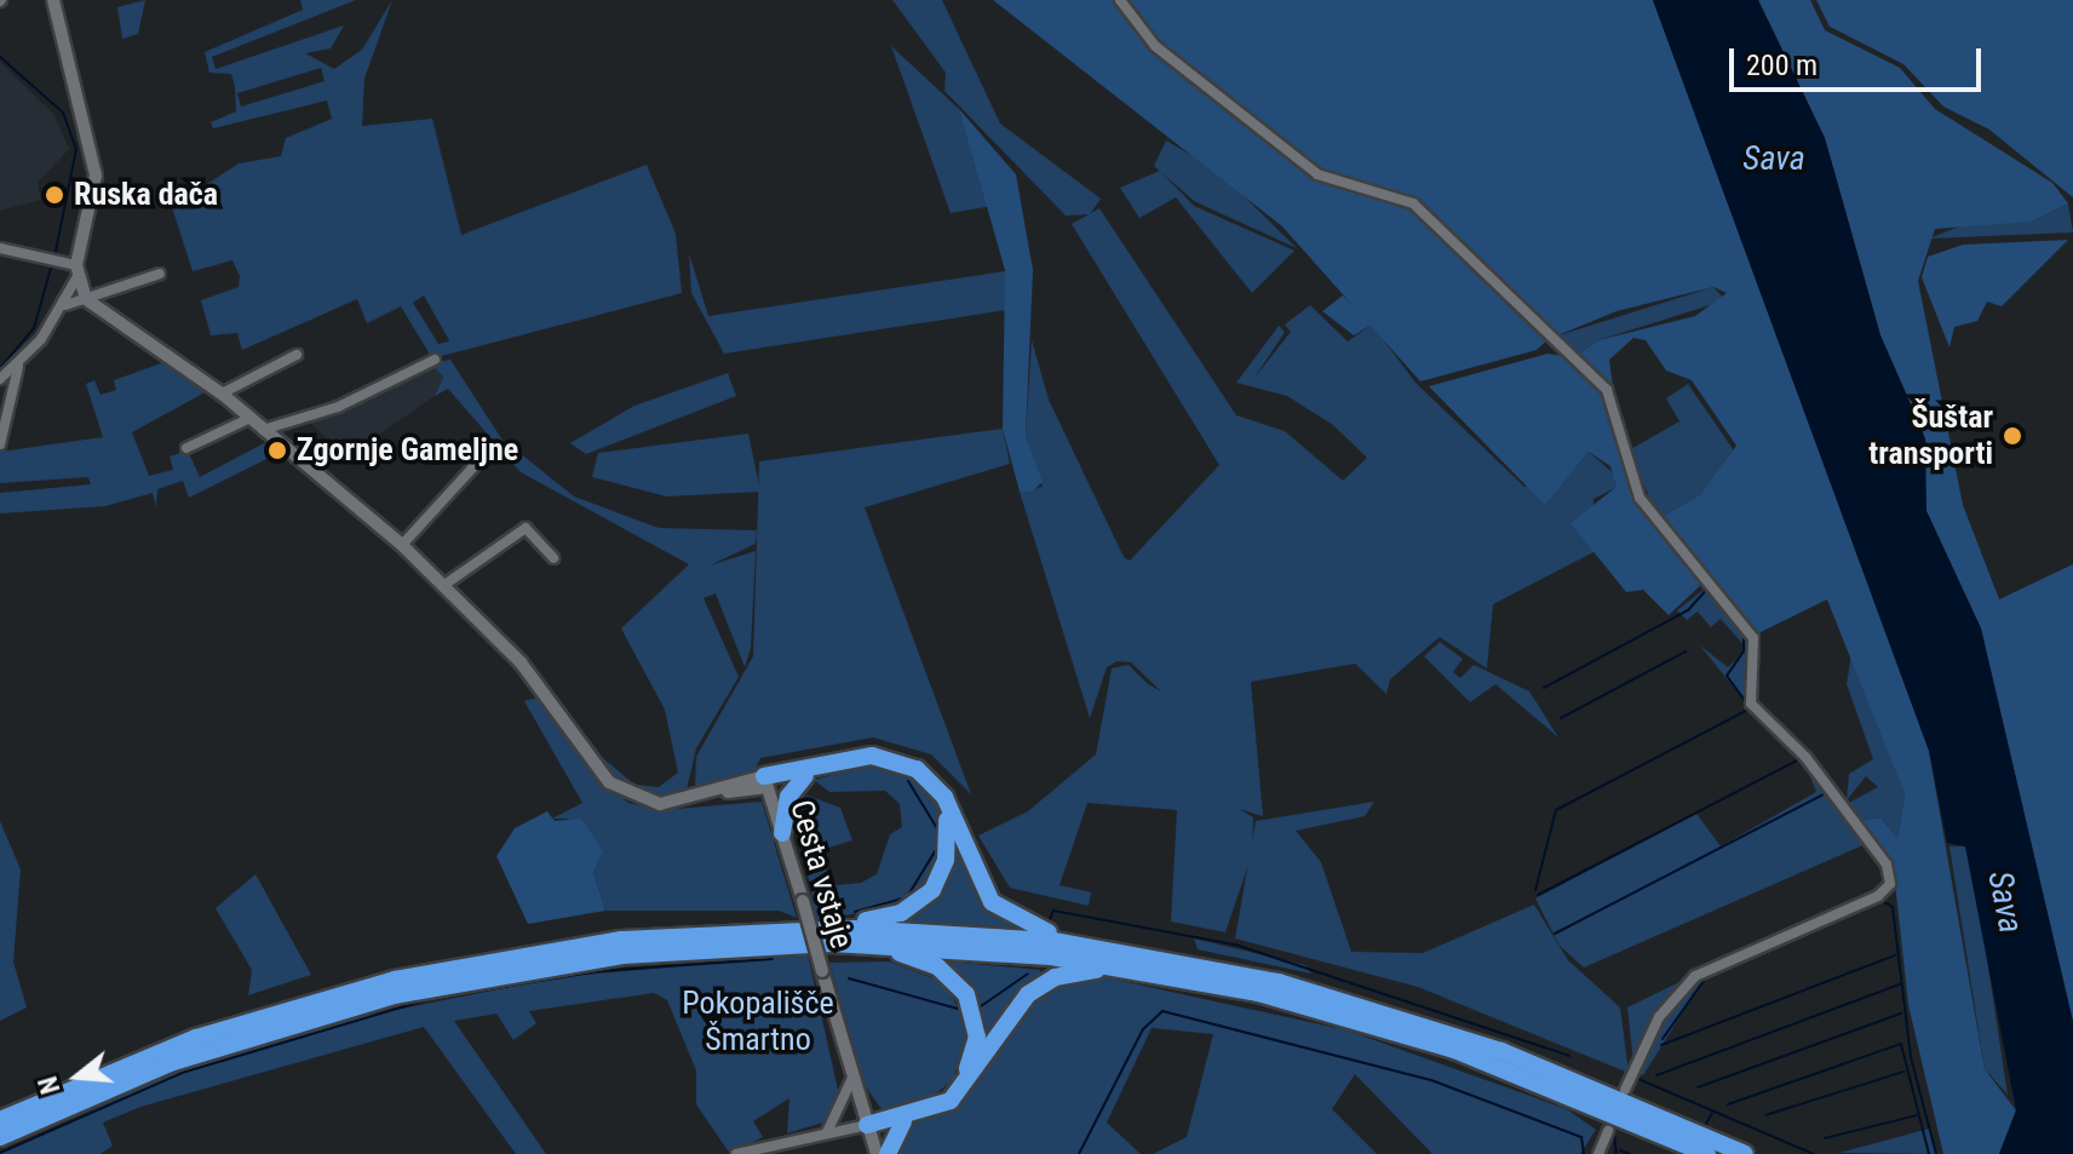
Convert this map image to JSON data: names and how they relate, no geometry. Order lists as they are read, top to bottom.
{
  "streets": {
    "street": ["Cesta vstaje"]
  },
  "water": ["Sava"],
  "parks": ["Pokopališče Šmartno"],
  "places": ["Ruska dača", "Šuštar transporti", "Zgornje Gameljne"],
  "scale_bar": "200 m",
  "north": "left"
}
